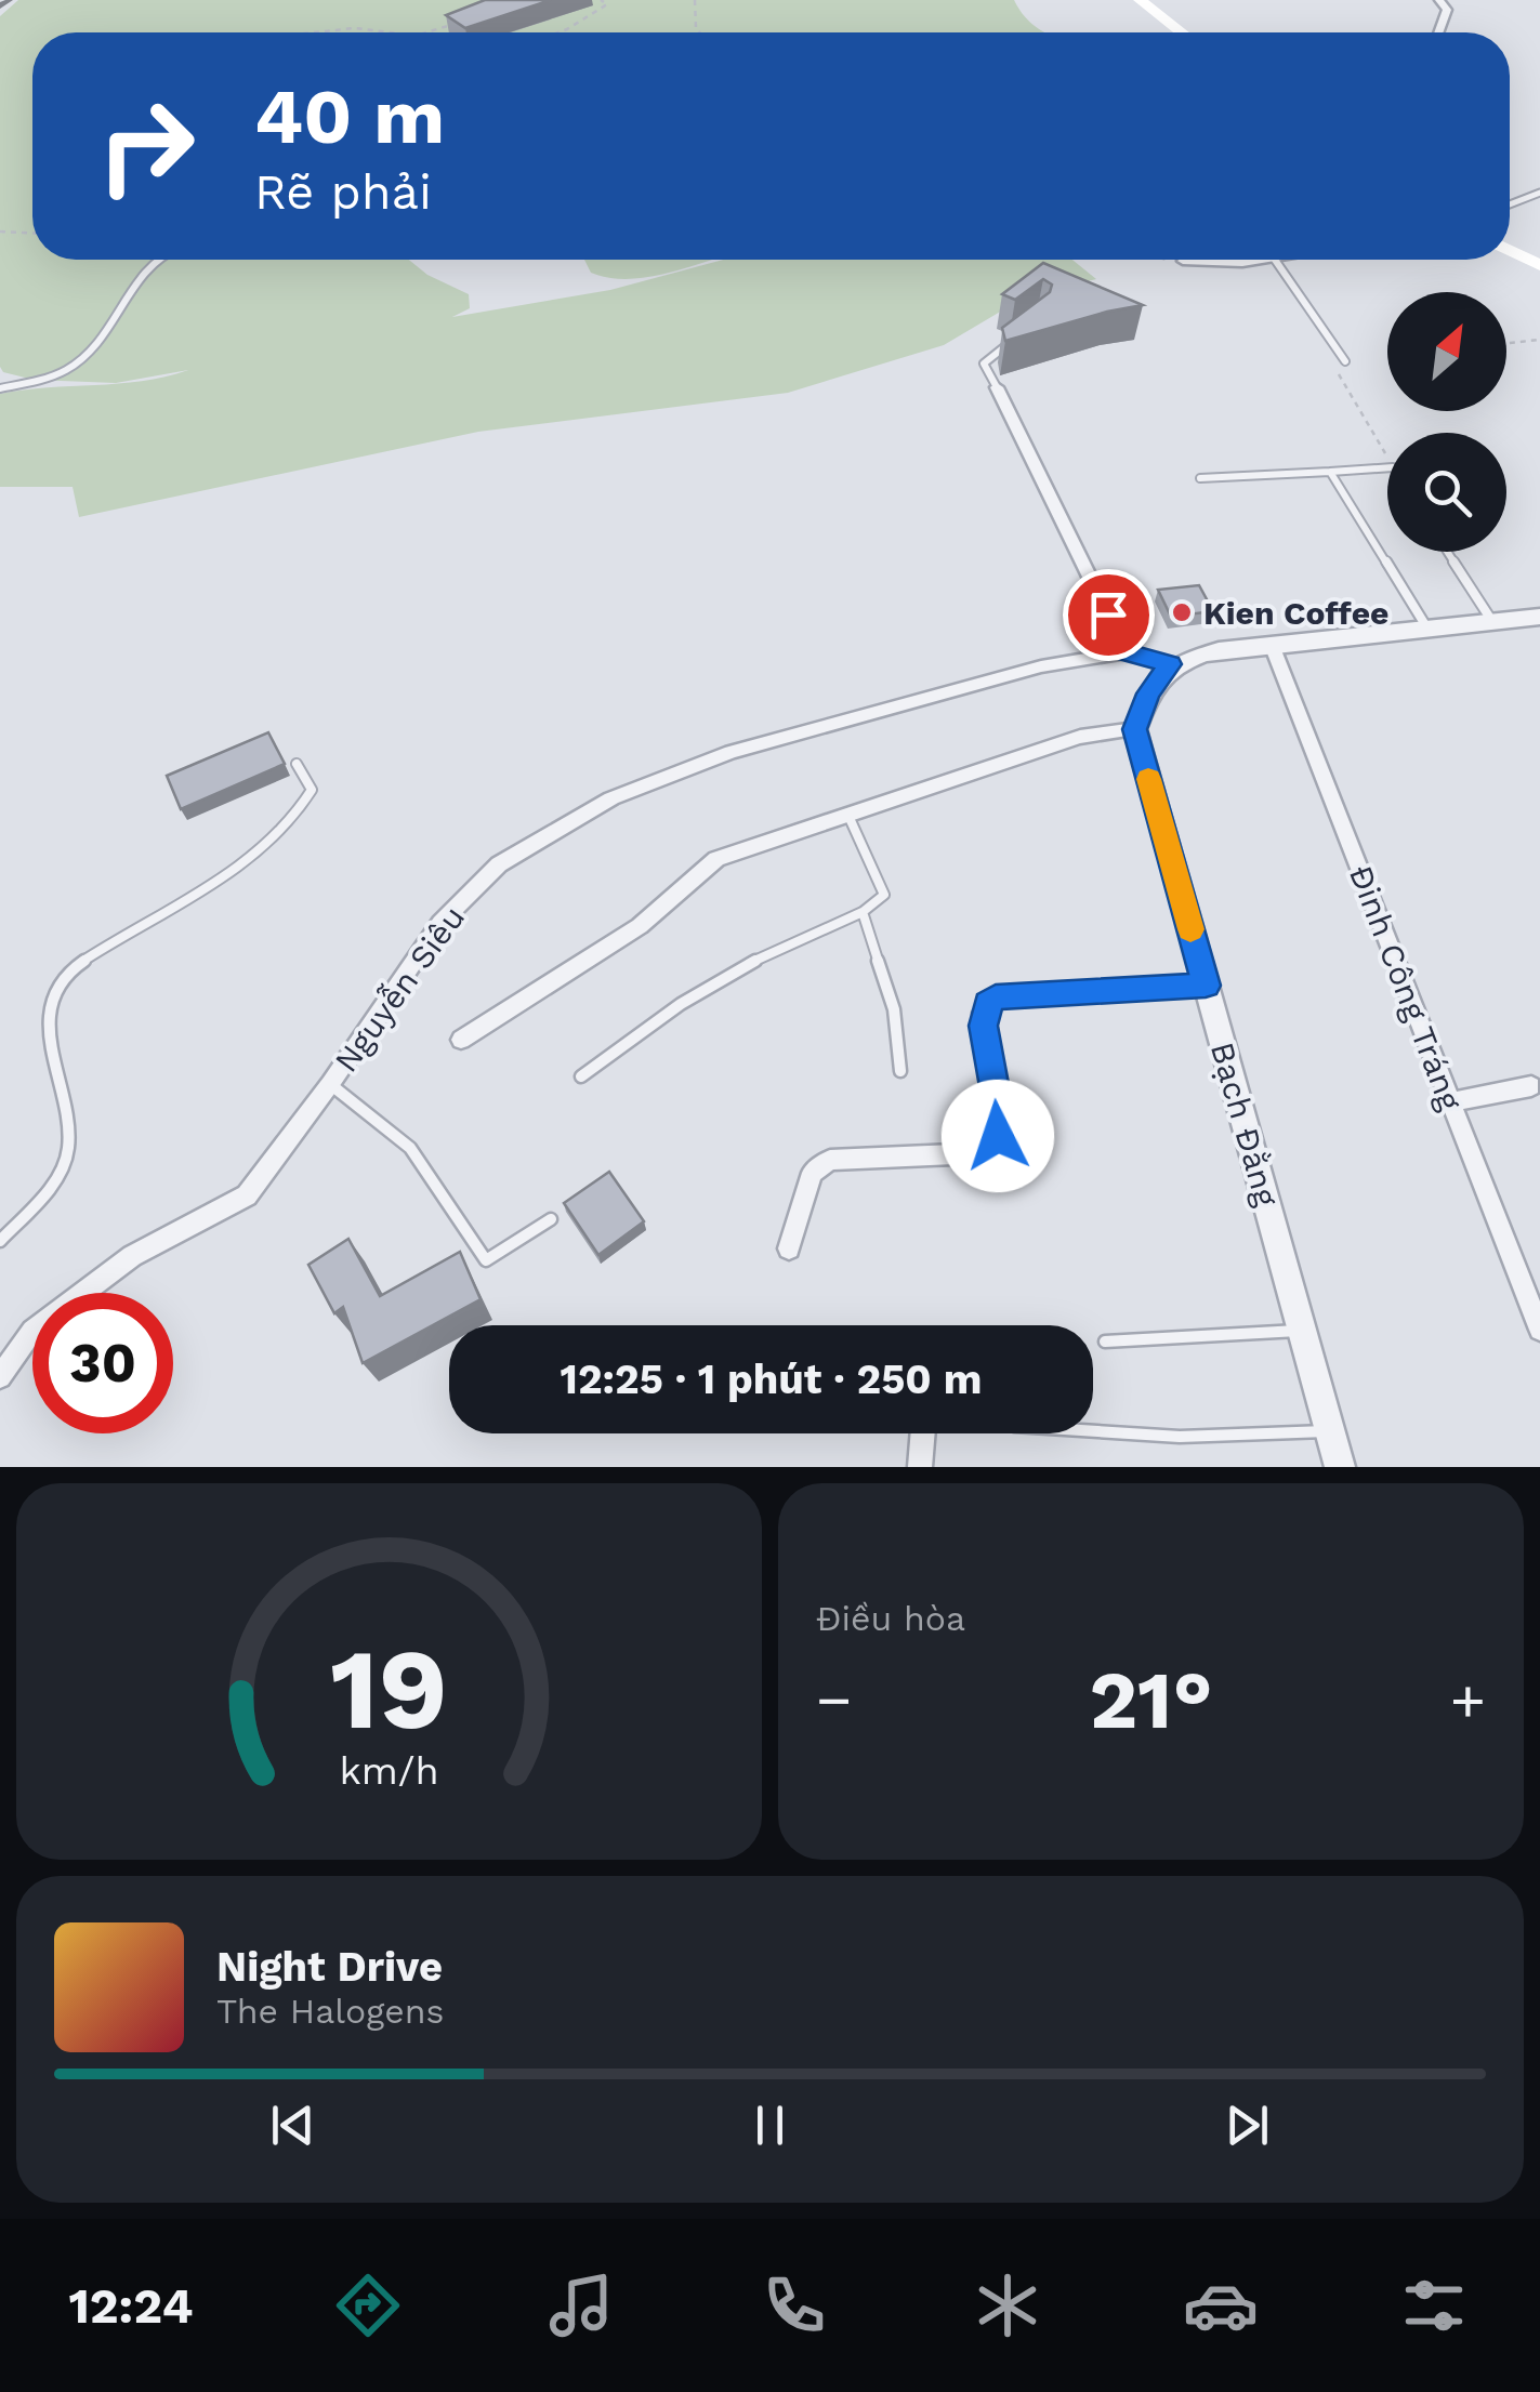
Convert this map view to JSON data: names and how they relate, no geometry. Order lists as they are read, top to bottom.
{
  "streets": {
    "street": ["Đinh Công Tráng", "Nguyễn Siêu", "Bạch Đằng"]
  },
  "places": ["Kien Coffee"],
  "north": "top right",
  "page": {
    "turn": ["40 m", "Rẽ phải"],
    "limit": "30",
    "trip": "12:25 · 1 phút · 250 m",
    "tile": "Điều hòa",
    "heat": ["−", "21°", "+"],
    "song": ["Night Drive", "The Halogens"],
    "tabs": "12:24",
    "gauge": ["19", "km/h"]
  }
}
